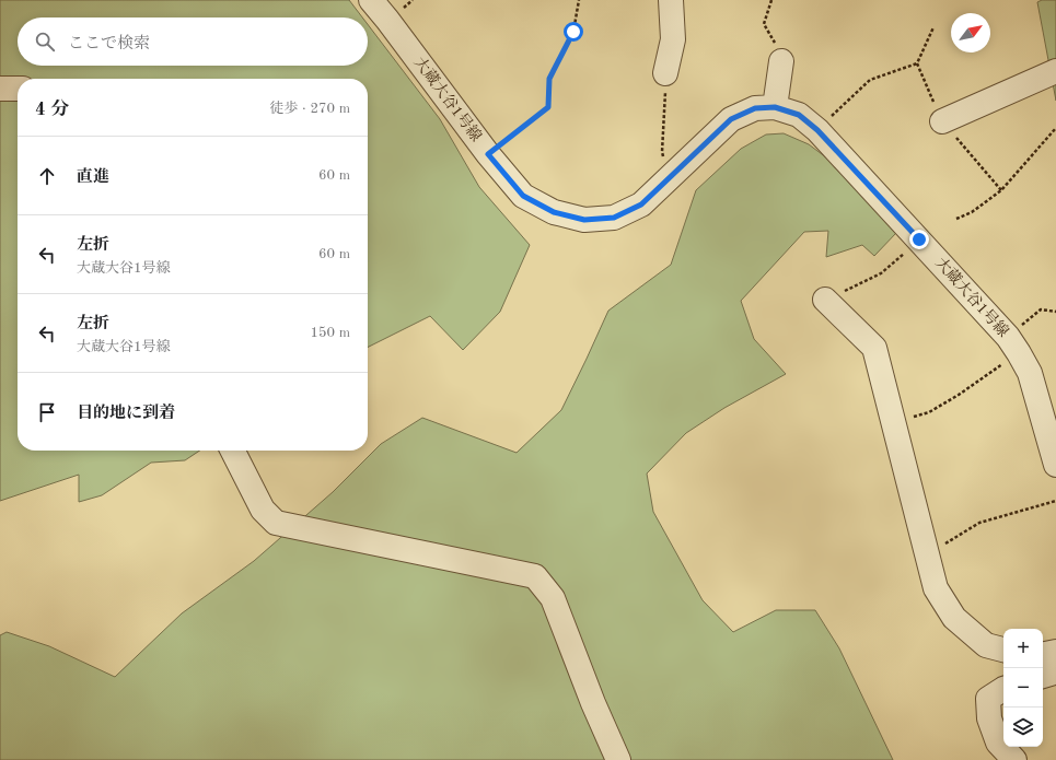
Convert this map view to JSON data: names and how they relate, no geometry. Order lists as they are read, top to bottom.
{
  "streets": {
    "street": ["大蔵大谷1号線"]
  },
  "north": "top right",
  "page": {
    "search": "ここで検索",
    "heading": ["4 分", "徒歩 · 270 m"],
    "list": [
      ["直進", "60 m"],
      ["左折", "大蔵大谷1号線", "60 m"],
      ["左折", "大蔵大谷1号線", "150 m"],
      "目的地に到着"
    ],
    "map_buttons": ["+", "−"]
  }
}
